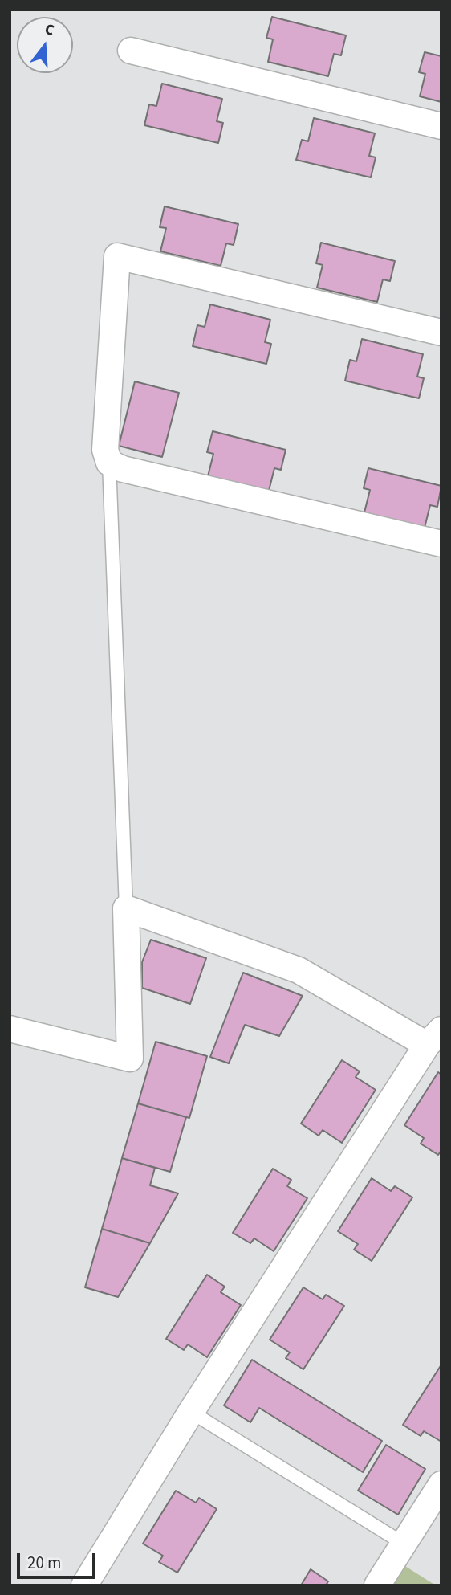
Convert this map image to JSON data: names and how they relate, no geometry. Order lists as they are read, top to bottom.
{
  "scale_bar": "20 m",
  "north": "top"
}
